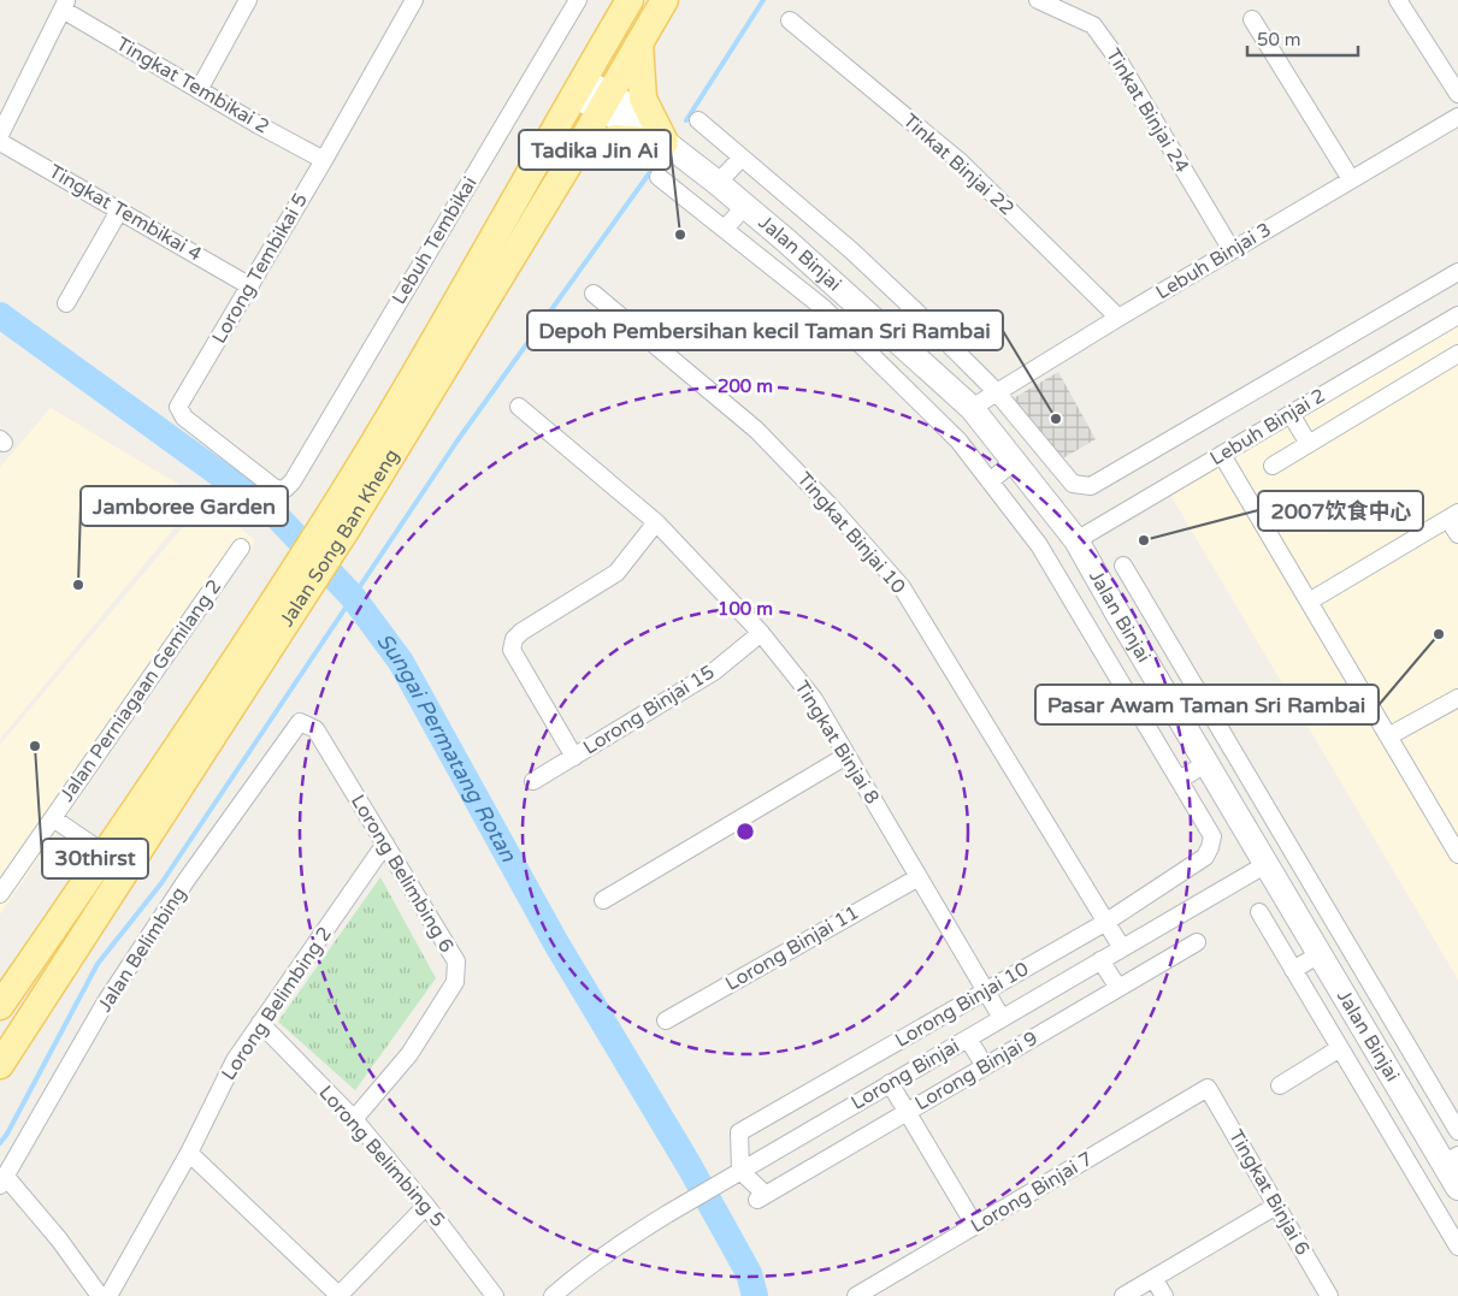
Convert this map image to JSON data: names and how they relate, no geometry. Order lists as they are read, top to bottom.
{
  "streets": {
    "main road": ["Jalan Song Ban Kheng"],
    "street": [
      "Tingkat Tembikai 2",
      "Tinkat Binjai 24",
      "Tinkat Binjai 22",
      "Tingkat Tembikai 4",
      "Lebuh Tembikai",
      "Jalan Binjai",
      "Lebuh Binjai 3",
      "Lorong Tembikai 5",
      "Lebuh Binjai 2",
      "Tingkat Binjai 10",
      "Jalan Perniagaan Gemilang 2",
      "Lorong Binjai 15",
      "Tingkat Binjai 8",
      "Lorong Belimbing 6",
      "Lorong Binjai 11",
      "Jalan Belimbing",
      "Lorong Belimbing 2",
      "Lorong Binjai 10",
      "Lorong Binjai 9",
      "Lorong Binjai",
      "Lorong Belimbing 5",
      "Lorong Binjai 7",
      "Tingkat Binjai 6"
    ]
  },
  "crossings": [
    ["Tingkat Tembikai 2", "Lorong Tembikai 5"],
    ["Tinkat Binjai 24", "Lebuh Binjai 3"],
    ["Tinkat Binjai 22", "Lebuh Binjai 3"],
    ["Tingkat Tembikai 4", "Lorong Tembikai 5"],
    ["Lebuh Tembikai", "Lorong Tembikai 5"],
    ["Jalan Binjai", "Lebuh Binjai 3"],
    ["Jalan Binjai", "Lebuh Binjai 2"],
    ["Jalan Binjai", "Jalan Song Ban Kheng"],
    ["Jalan Binjai", "Lorong Binjai"],
    ["Lebuh Binjai 3", "Lebuh Binjai 2"],
    ["Tingkat Binjai 10", "Lorong Binjai 10"],
    ["Tingkat Binjai 10", "Lorong Binjai"],
    ["Lorong Binjai 15", "Tingkat Binjai 8"],
    ["Tingkat Binjai 8", "Lorong Binjai 11"],
    ["Tingkat Binjai 8", "Lorong Binjai 10"],
    ["Tingkat Binjai 8", "Lorong Binjai"],
    ["Lorong Belimbing 6", "Jalan Belimbing"],
    ["Lorong Belimbing 6", "Lorong Belimbing 2"],
    ["Lorong Belimbing 6", "Lorong Belimbing 5"],
    ["Lorong Belimbing 2", "Lorong Belimbing 5"],
    ["Lorong Binjai 10", "Lorong Binjai 9"],
    ["Lorong Binjai 10", "Lorong Binjai"],
    ["Lorong Binjai 9", "Lorong Binjai"],
    ["Lorong Binjai 7", "Tingkat Binjai 6"]
  ],
  "water": ["Sungai Permatang Rotan"],
  "places": [
    "Tadika Jin Ai",
    "Depoh Pembersihan kecil Taman Sri Rambai",
    "2007饮食中心",
    "Jamboree Garden",
    "Pasar Awam Taman Sri Rambai",
    "30thirst"
  ],
  "scale_bar": "50 m",
  "rings": ["200 m", "100 m"]
}
